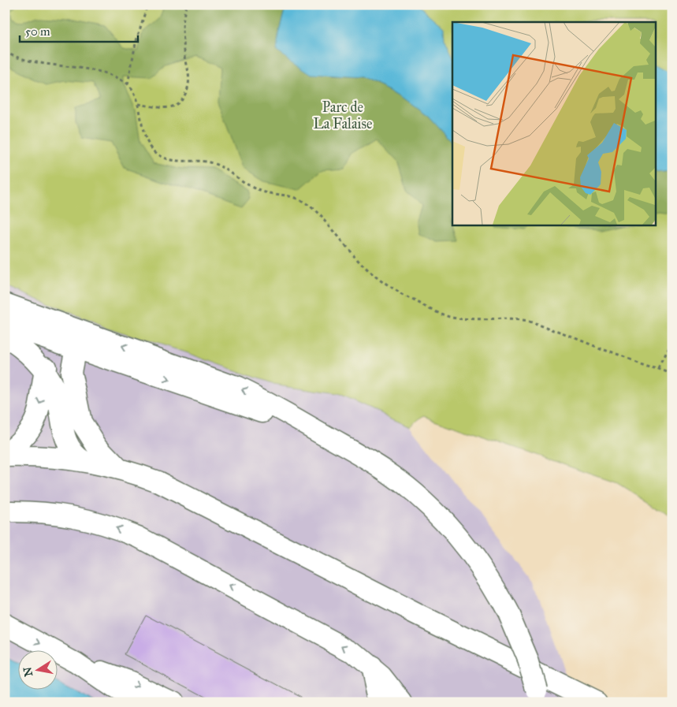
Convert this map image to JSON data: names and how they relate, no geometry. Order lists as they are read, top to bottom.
{
  "parks": ["Parc de La Falaise"],
  "scale_bar": "50 m",
  "north": "left"
}
